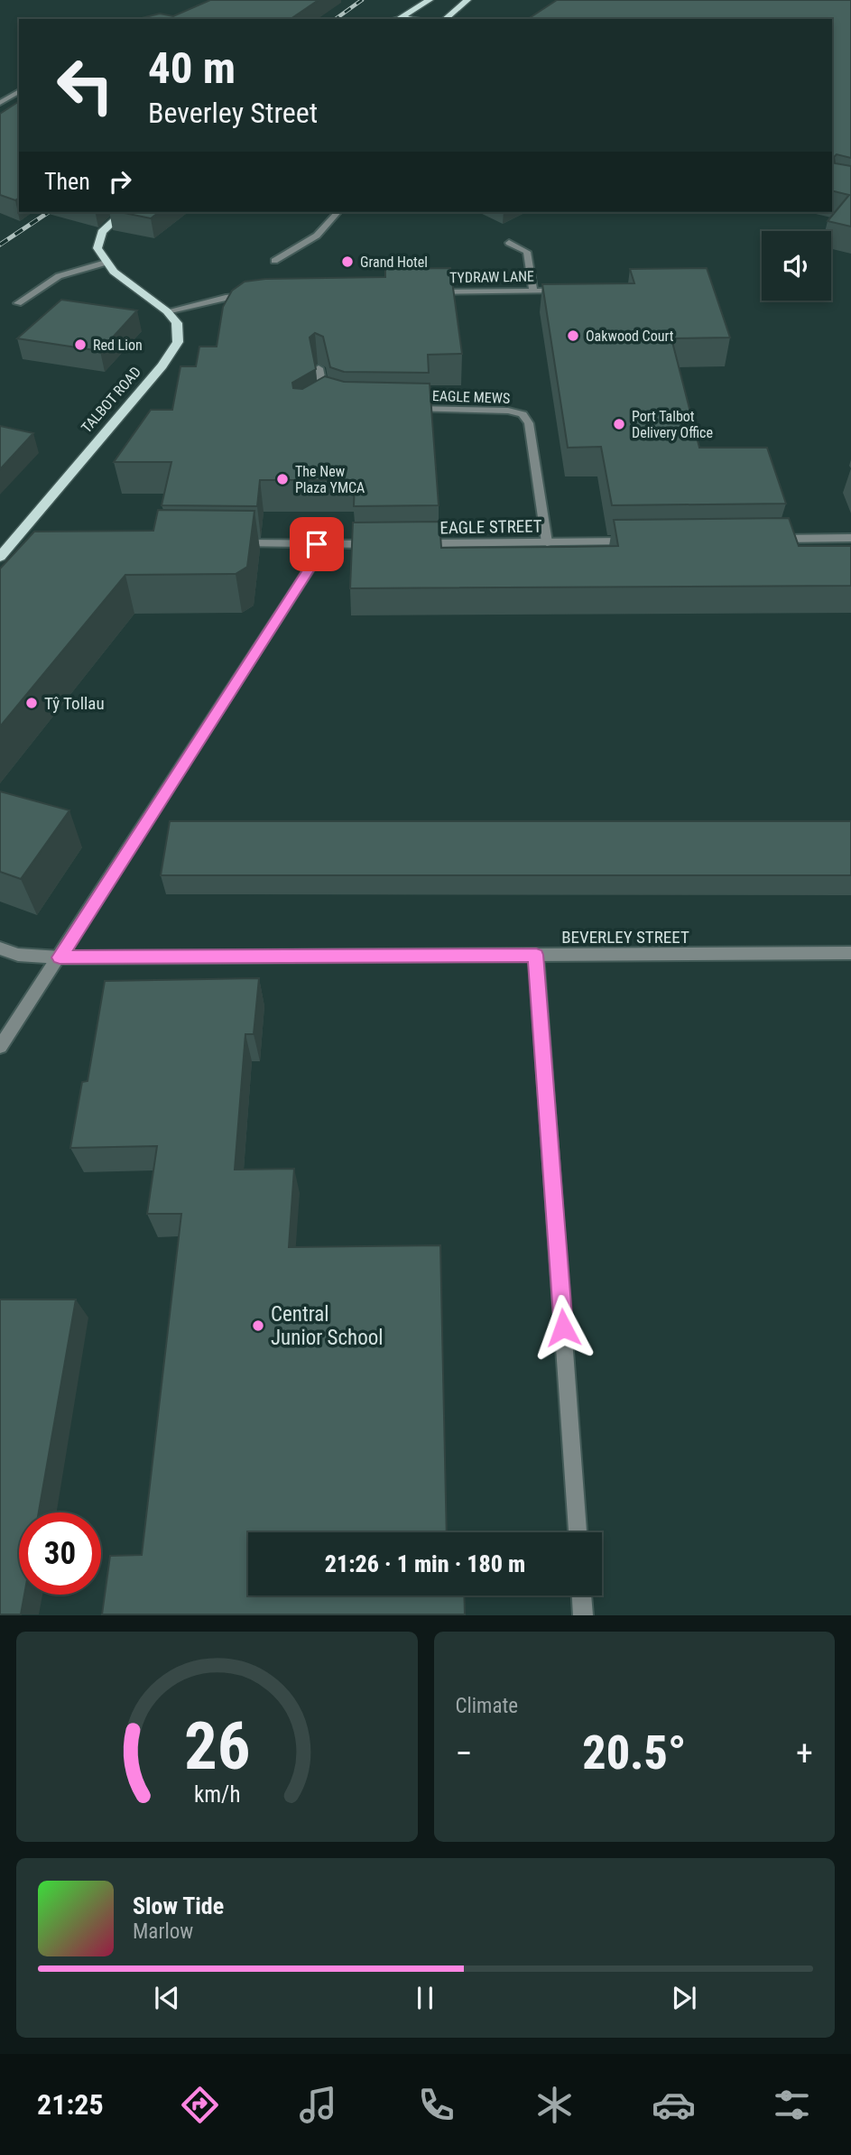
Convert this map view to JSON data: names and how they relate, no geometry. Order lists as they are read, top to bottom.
{
  "streets": {
    "main road": ["TALBOT ROAD"],
    "street": [
      "TYDRAW LANE",
      "EAGLE MEWS",
      "EAGLE STREET",
      "BEVERLEY STREET"
    ]
  },
  "crossings": [
    ["EAGLE MEWS", "EAGLE STREET"]
  ],
  "places": [
    "Grand Hotel",
    "Oakwood Court",
    "Red Lion",
    "Port Talbot Delivery Office",
    "The New Plaza YMCA",
    "Tŷ Tollau",
    "Central Junior School"
  ],
  "page": {
    "turn": ["40 m", "Beverley Street"],
    "then": "Then",
    "limit": "30",
    "trip": "21:26 · 1 min · 180 m",
    "tile": "Climate",
    "heat": ["−", "20.5°", "+"],
    "song": ["Slow Tide", "Marlow"],
    "tabs": "21:25",
    "gauge": ["26", "km/h"]
  }
}
